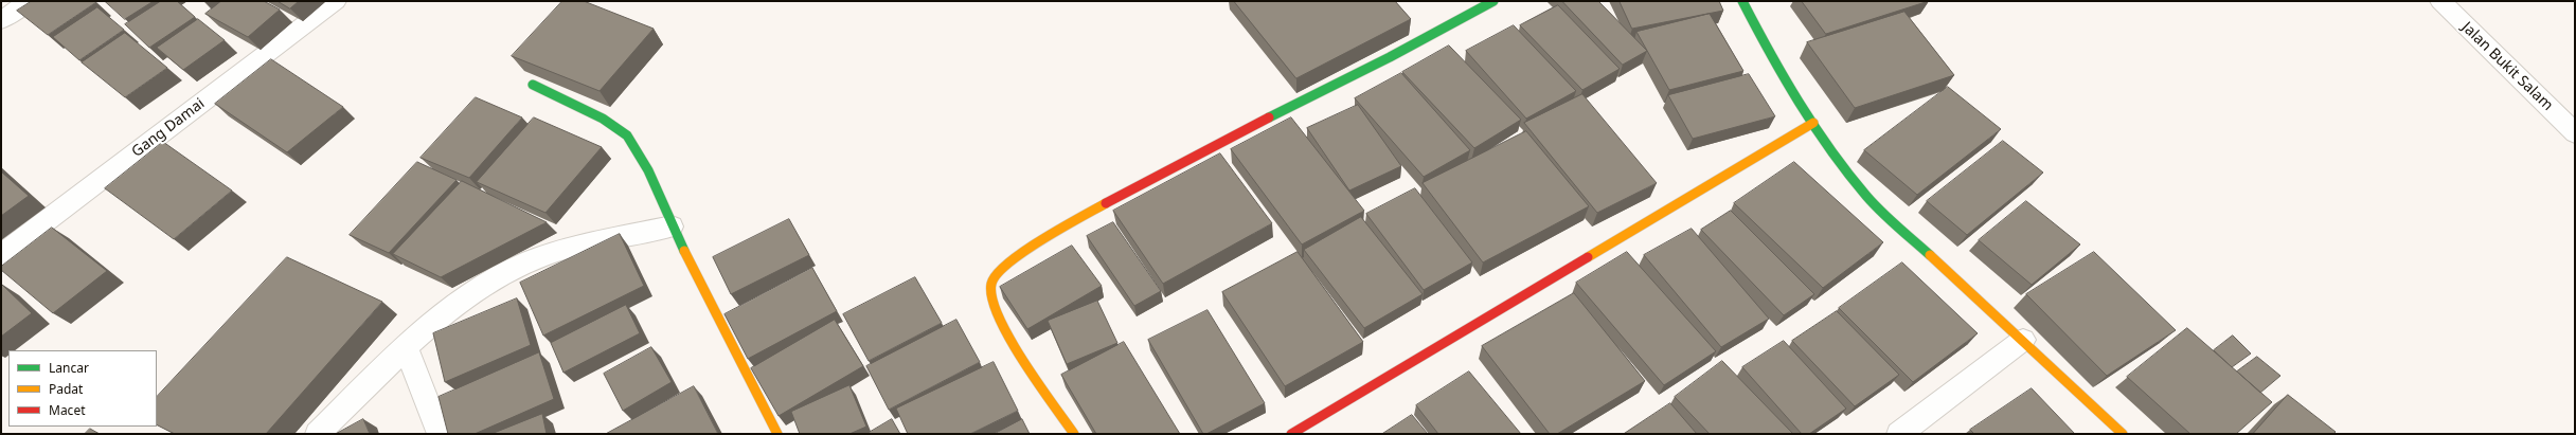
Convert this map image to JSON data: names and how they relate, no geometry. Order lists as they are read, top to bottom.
{
  "streets": {
    "street": ["Jalan Bukit Salam", "Gang Damai"]
  },
  "legend": ["Lancar", "Padat", "Macet"]
}
